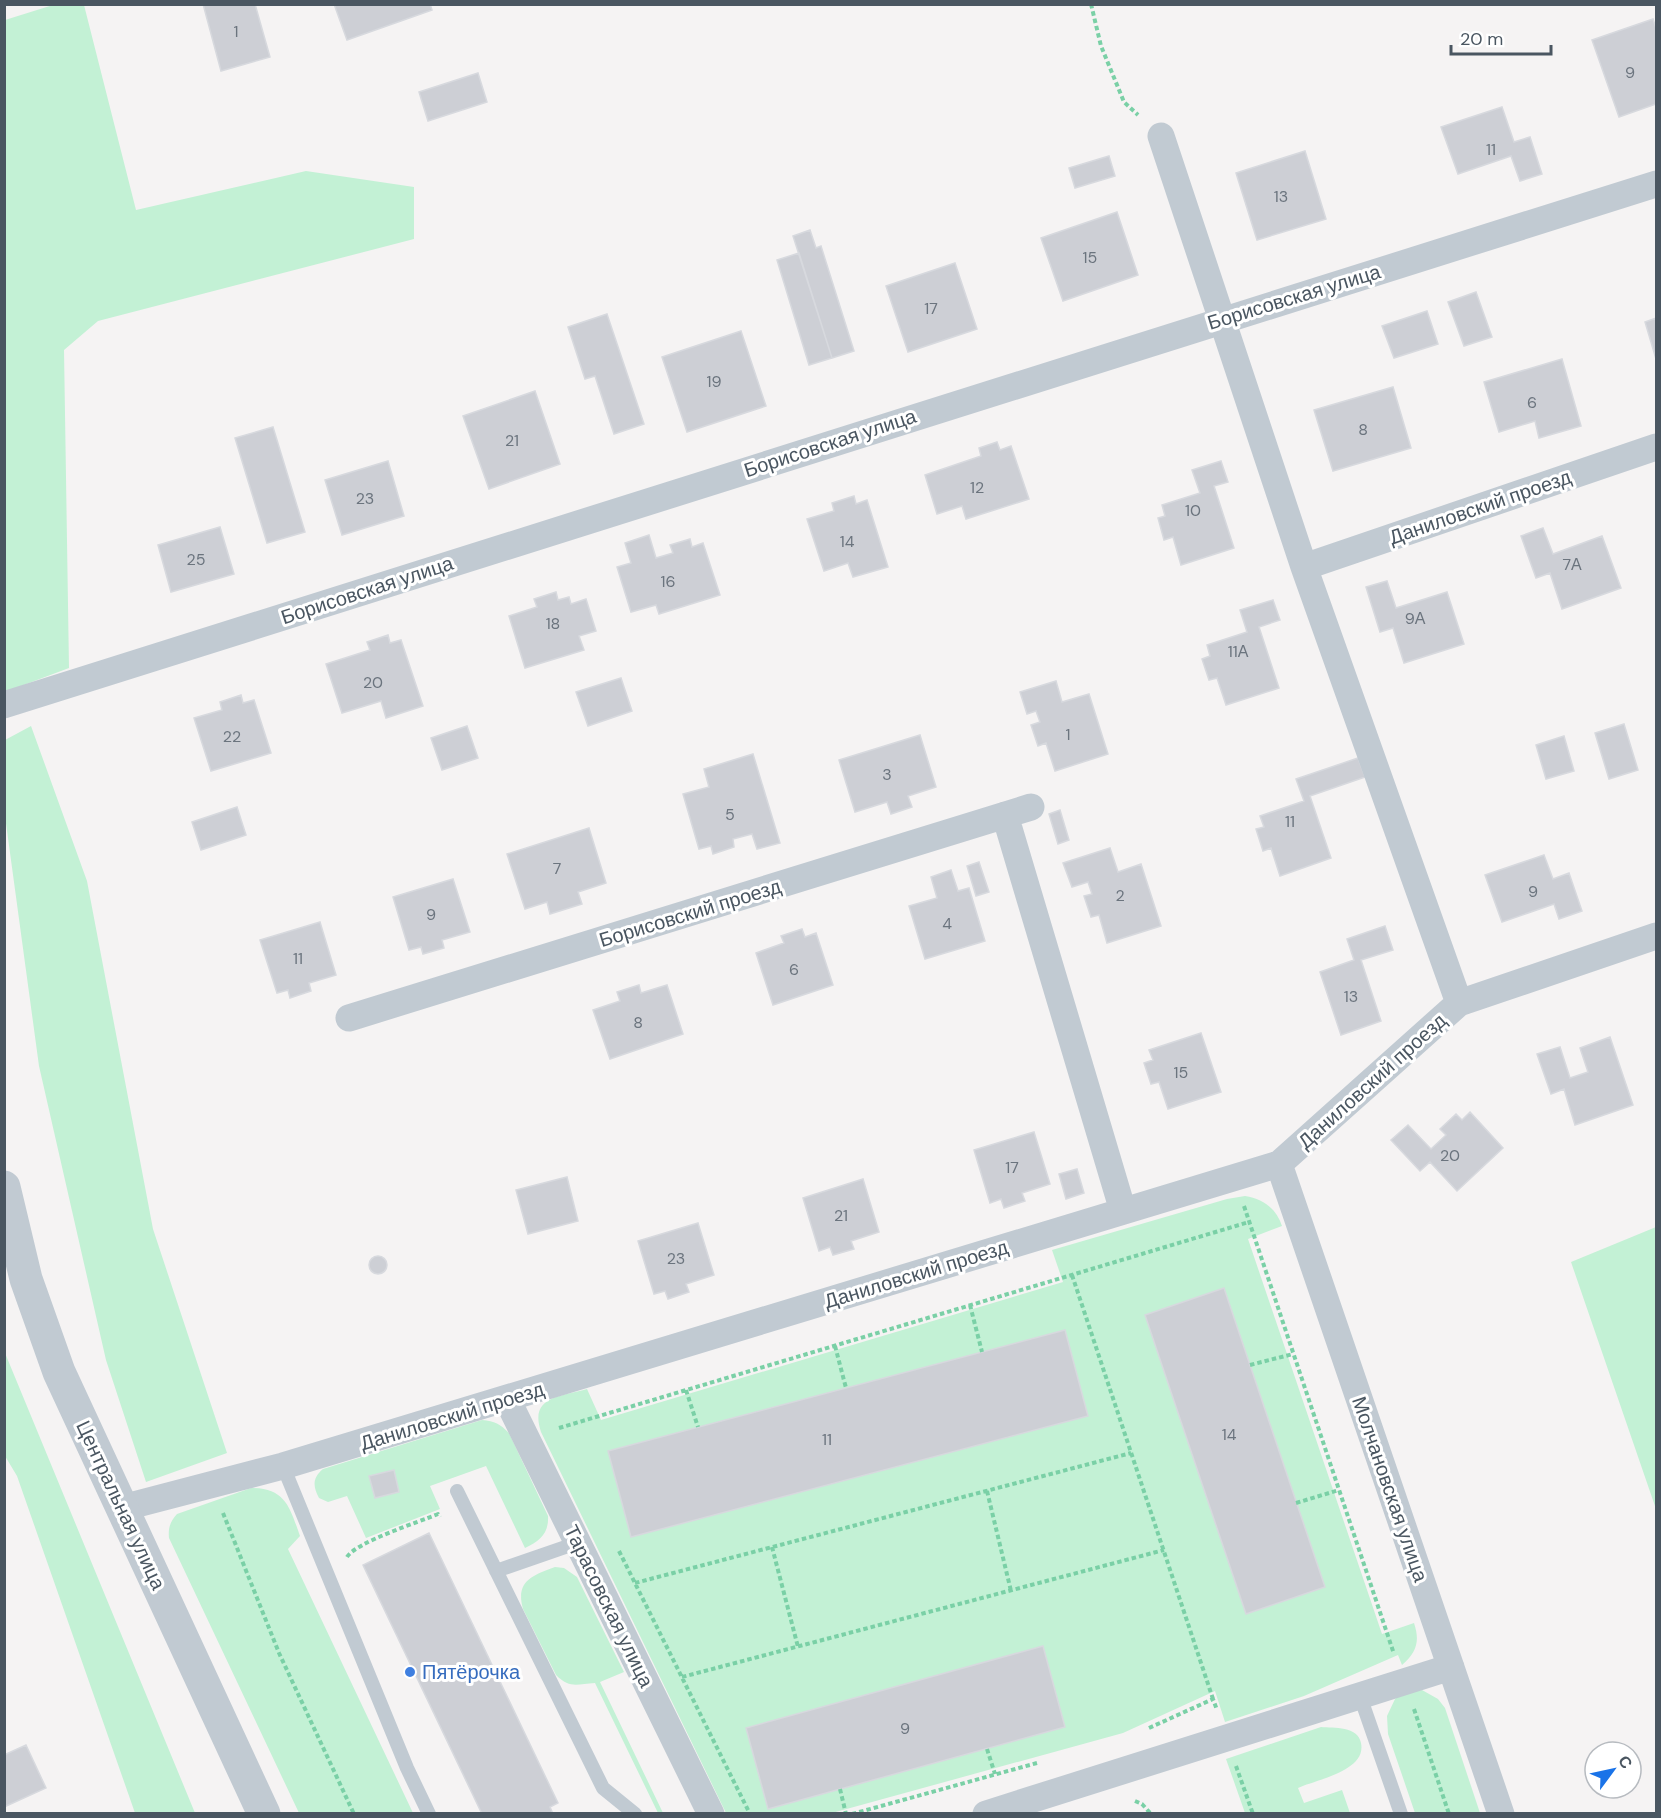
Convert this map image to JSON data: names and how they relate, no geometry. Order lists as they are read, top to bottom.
{
  "streets": {
    "street": [
      "Борисовская улица",
      "Даниловский проезд",
      "Борисовский проезд",
      "Молчановская улица",
      "Центральная улица",
      "Тарасовская улица"
    ]
  },
  "crossings": [
    ["Даниловский проезд", "Молчановская улица"],
    ["Даниловский проезд", "Центральная улица"],
    ["Даниловский проезд", "Тарасовская улица"]
  ],
  "places": ["Пятёрочка"],
  "house_numbers": [
    "1",
    "9",
    "11",
    "13",
    "15",
    "17",
    "19",
    "6",
    "8",
    "21",
    "12",
    "23",
    "10",
    "14",
    "25",
    "7А",
    "16",
    "9А",
    "18",
    "11А",
    "20",
    "1",
    "22",
    "3",
    "5",
    "11",
    "7",
    "9",
    "2",
    "9",
    "4",
    "11",
    "6",
    "13",
    "8",
    "15",
    "20",
    "17",
    "21",
    "23",
    "14",
    "11",
    "9"
  ],
  "scale_bar": "20 m",
  "north": "top right"
}
